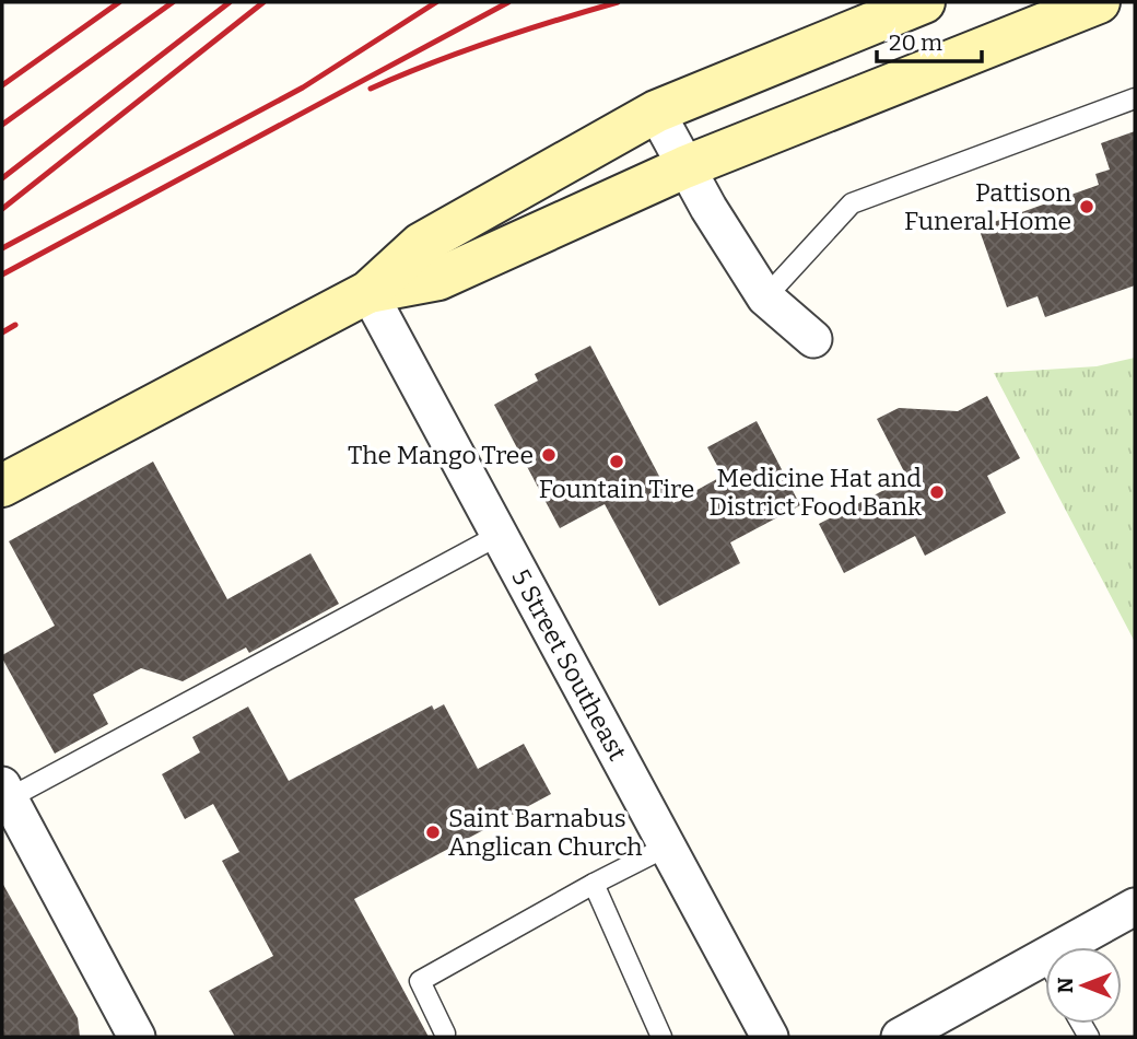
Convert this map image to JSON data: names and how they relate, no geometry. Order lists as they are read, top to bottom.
{
  "streets": {
    "street": ["5 Street Southeast"]
  },
  "places": [
    "Pattison Funeral Home",
    "The Mango Tree",
    "Fountain Tire",
    "Medicine Hat and District Food Bank",
    "Saint Barnabus Anglican Church"
  ],
  "scale_bar": "20 m",
  "north": "left"
}
